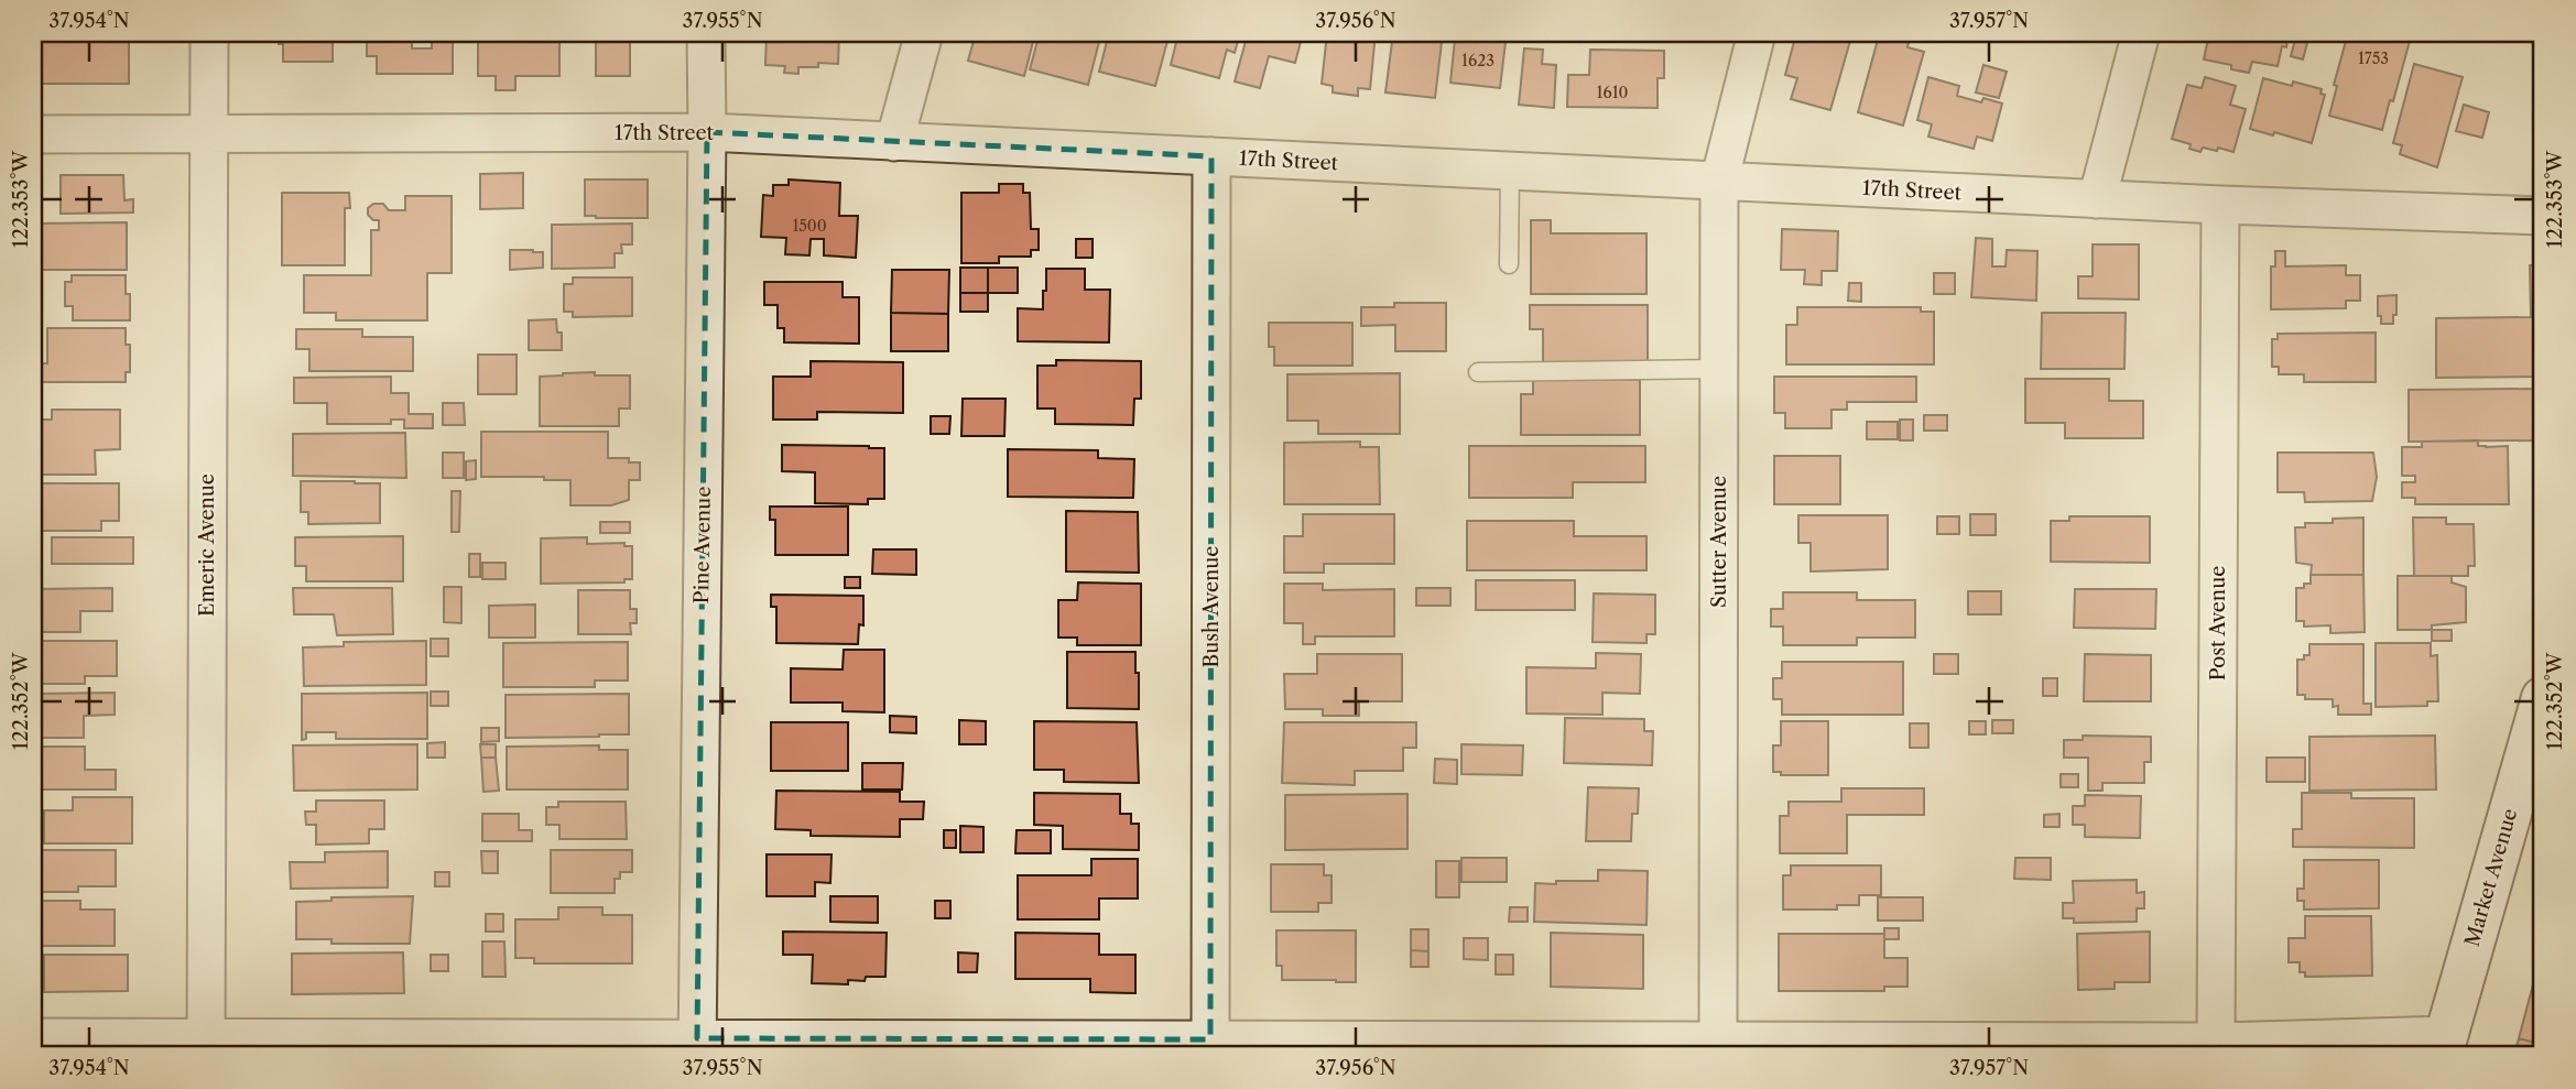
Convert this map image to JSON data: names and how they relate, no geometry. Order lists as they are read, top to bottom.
{
  "streets": {
    "street": [
      "17th Street",
      "Sutter Avenue",
      "Emeric Avenue",
      "Pine Avenue",
      "Bush Avenue",
      "Post Avenue",
      "Market Avenue"
    ]
  },
  "crossings": [
    ["17th Street", "Sutter Avenue"],
    ["17th Street", "Emeric Avenue"],
    ["17th Street", "Pine Avenue"],
    ["17th Street", "Bush Avenue"],
    ["17th Street", "Post Avenue"]
  ],
  "house_numbers": [
    "1753",
    "1623",
    "1610",
    "1500"
  ],
  "coordinates": [
    "37.954°N",
    "37.955°N",
    "37.956°N",
    "37.957°N",
    "122.353°W",
    "122.352°W"
  ]
}
